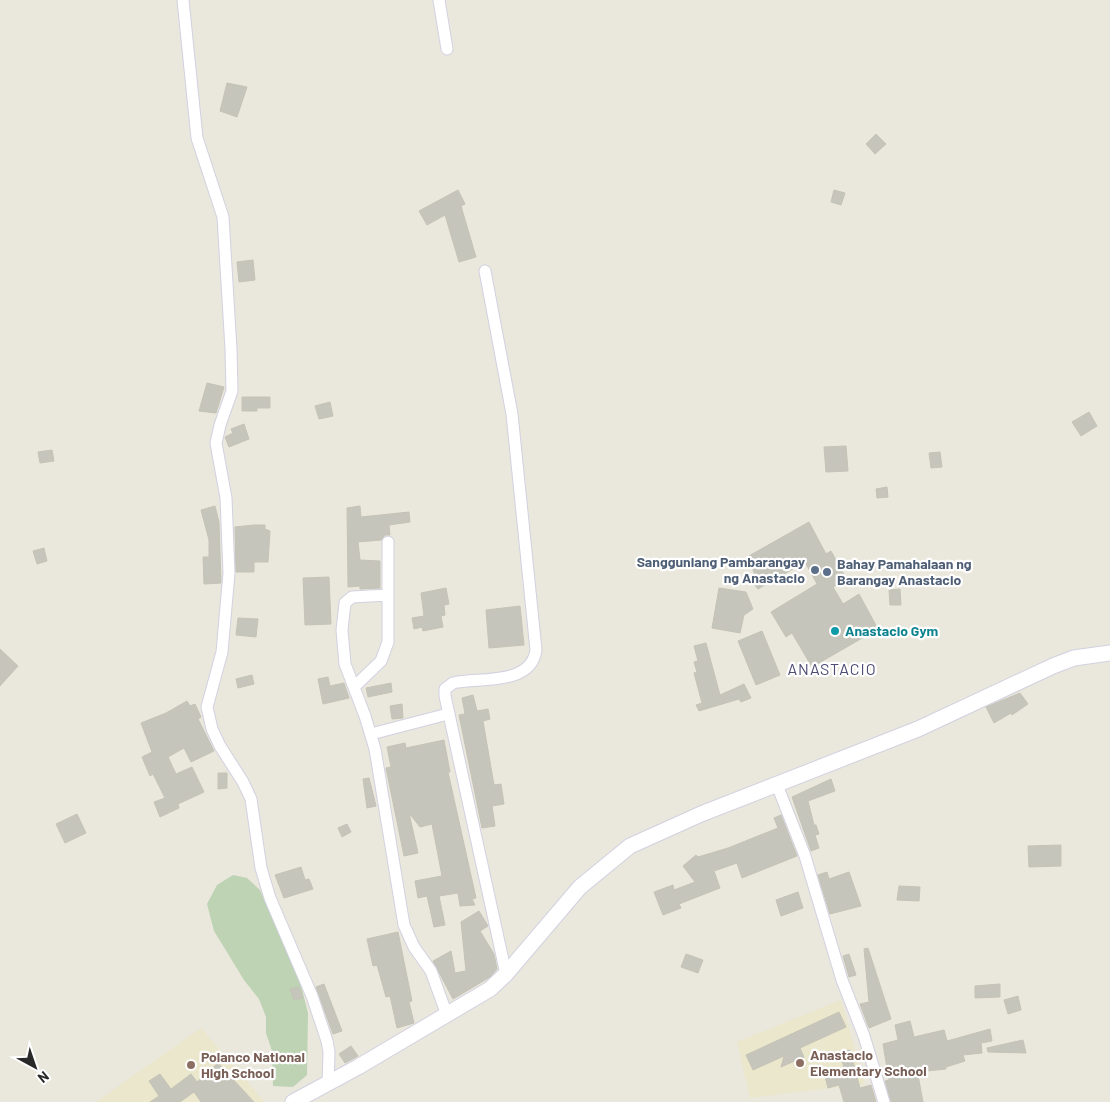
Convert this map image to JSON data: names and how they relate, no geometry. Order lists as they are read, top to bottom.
{
  "districts": ["ANASTACIO"],
  "places": [
    "Sangguniang Pambarangay ng Anastacio",
    "Bahay Pamahalaan ng Barangay Anastacio",
    "Anastacio Gym",
    "Anastacio Elementary School",
    "Polanco National High School"
  ],
  "north": "bottom right"
}
